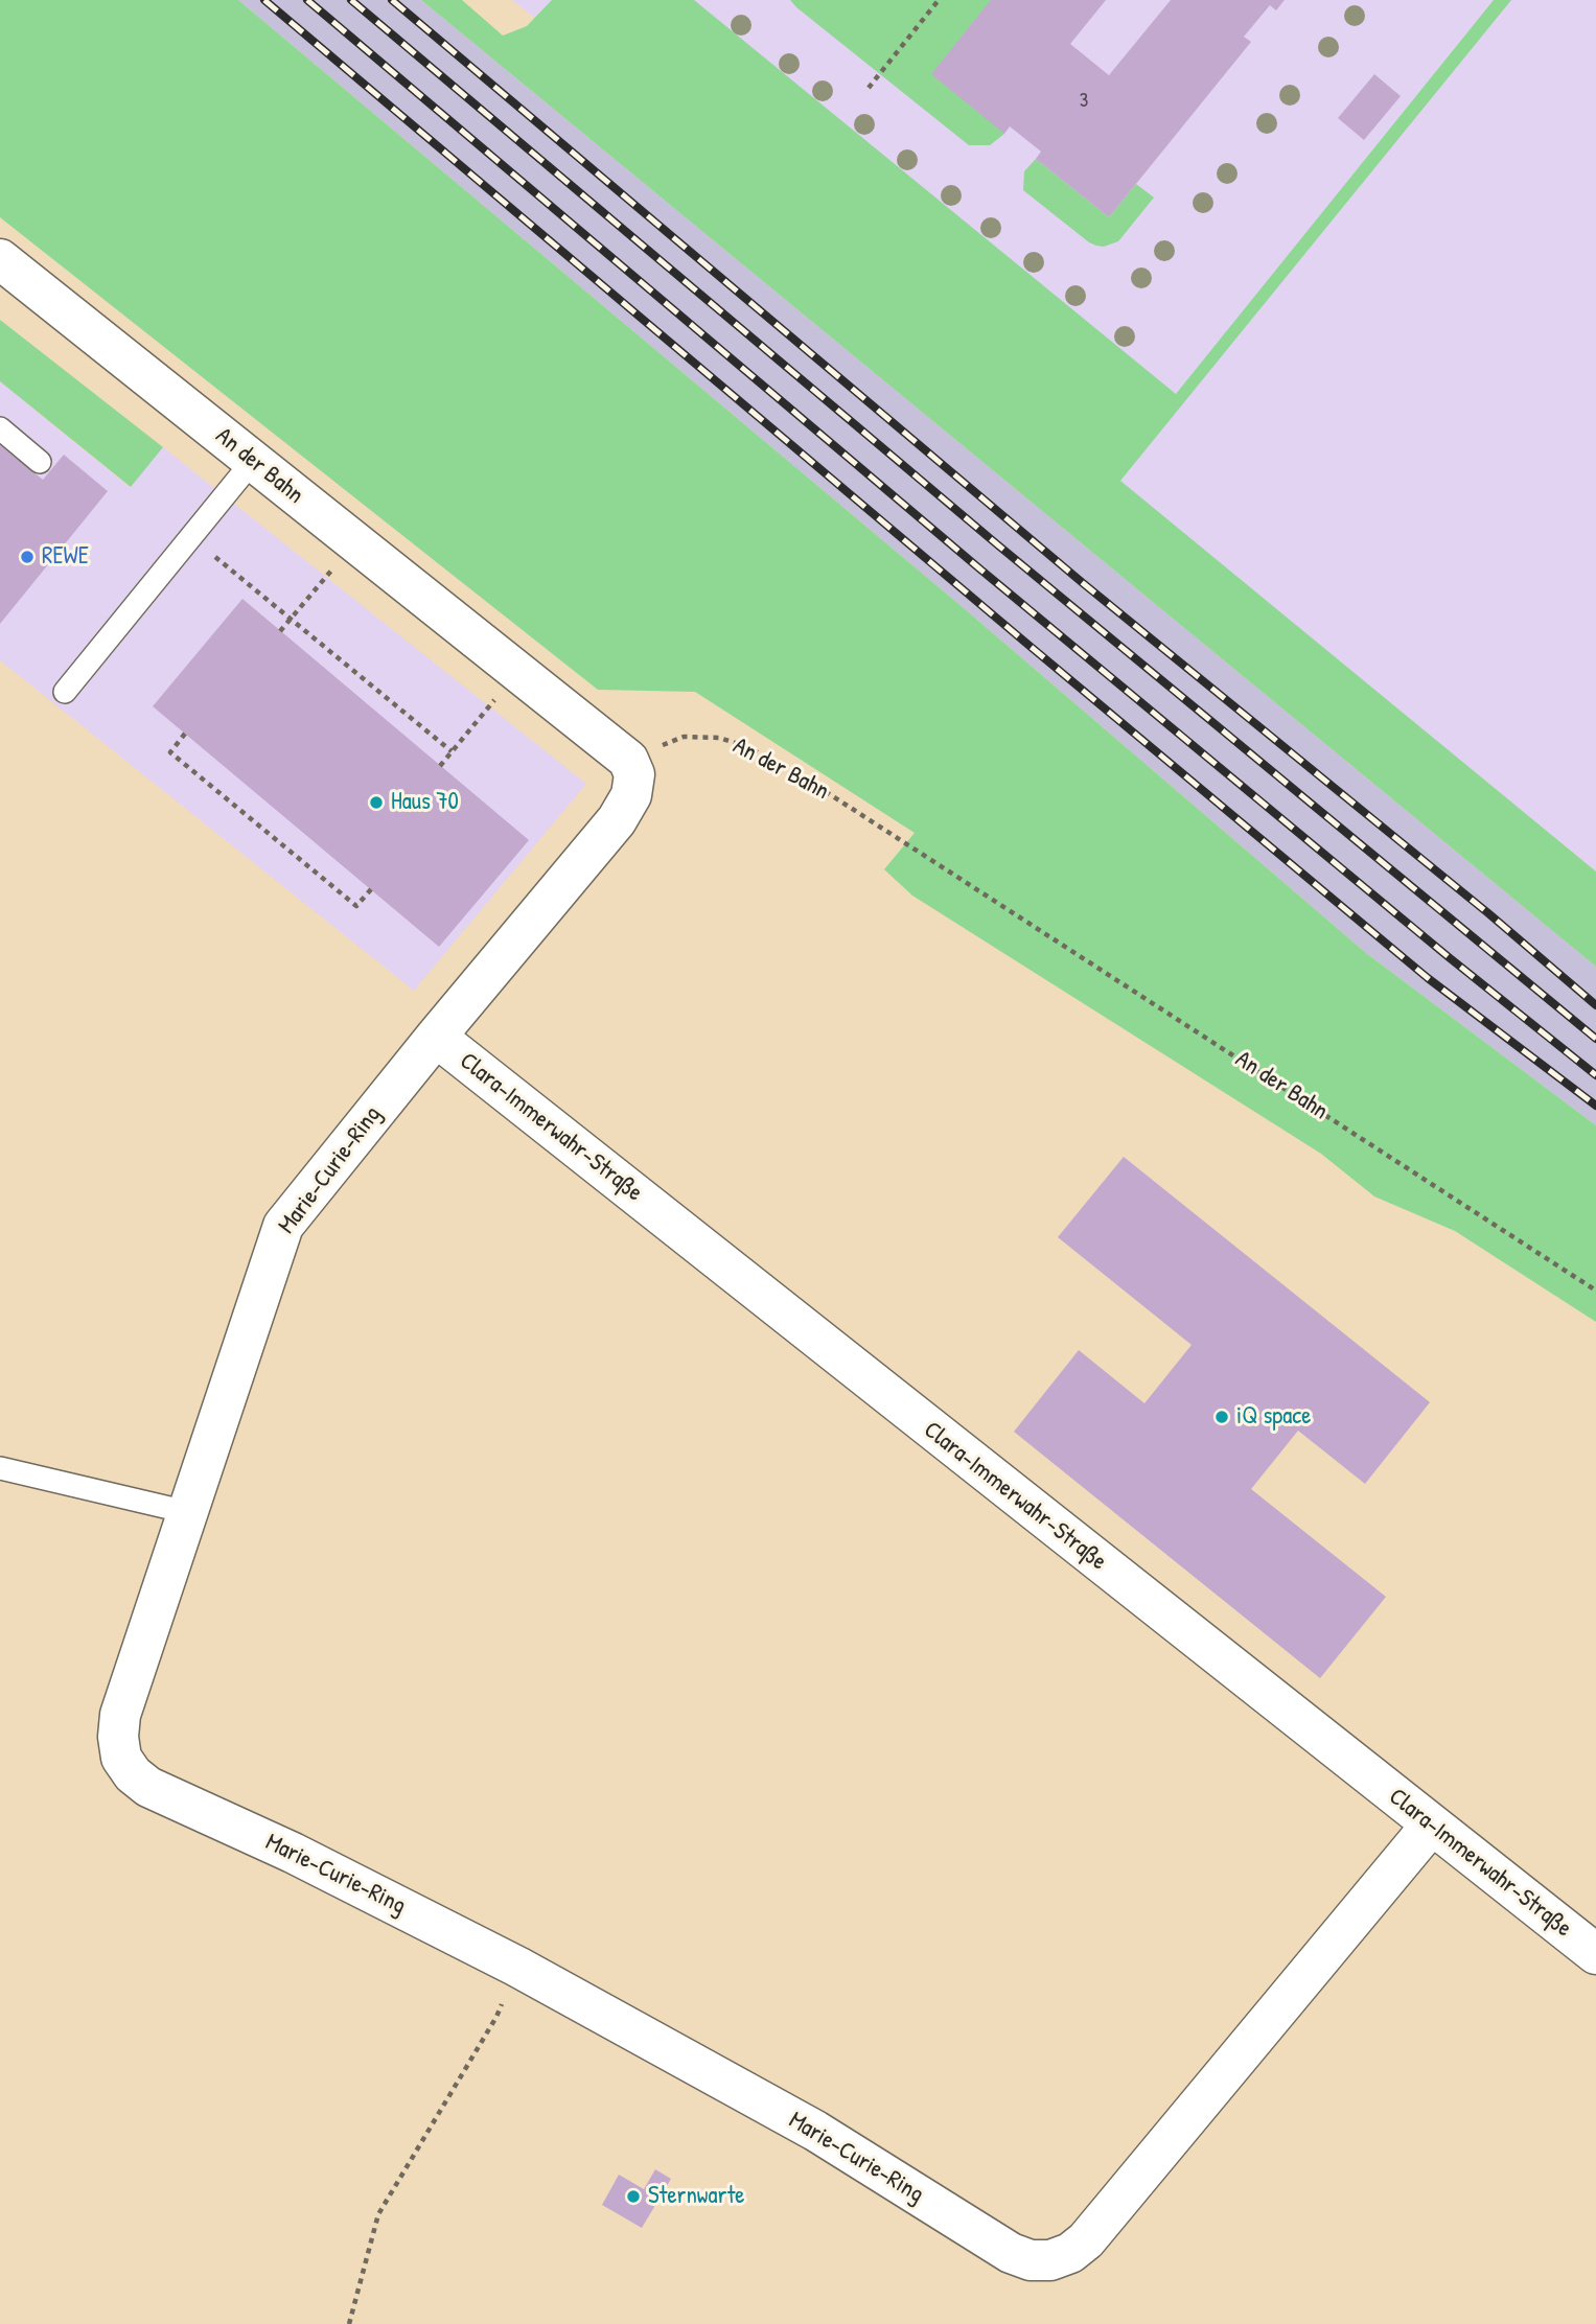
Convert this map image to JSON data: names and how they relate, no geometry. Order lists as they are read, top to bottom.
{
  "streets": {
    "street": ["An der Bahn", "Clara-Immerwahr-Straße", "Marie-Curie-Ring"]
  },
  "crossings": [
    ["An der Bahn", "Marie-Curie-Ring"],
    ["Clara-Immerwahr-Straße", "Marie-Curie-Ring"]
  ],
  "places": [
    "REWE",
    "Haus 70",
    "iQ space",
    "Sternwarte"
  ],
  "house_numbers": ["3"]
}
